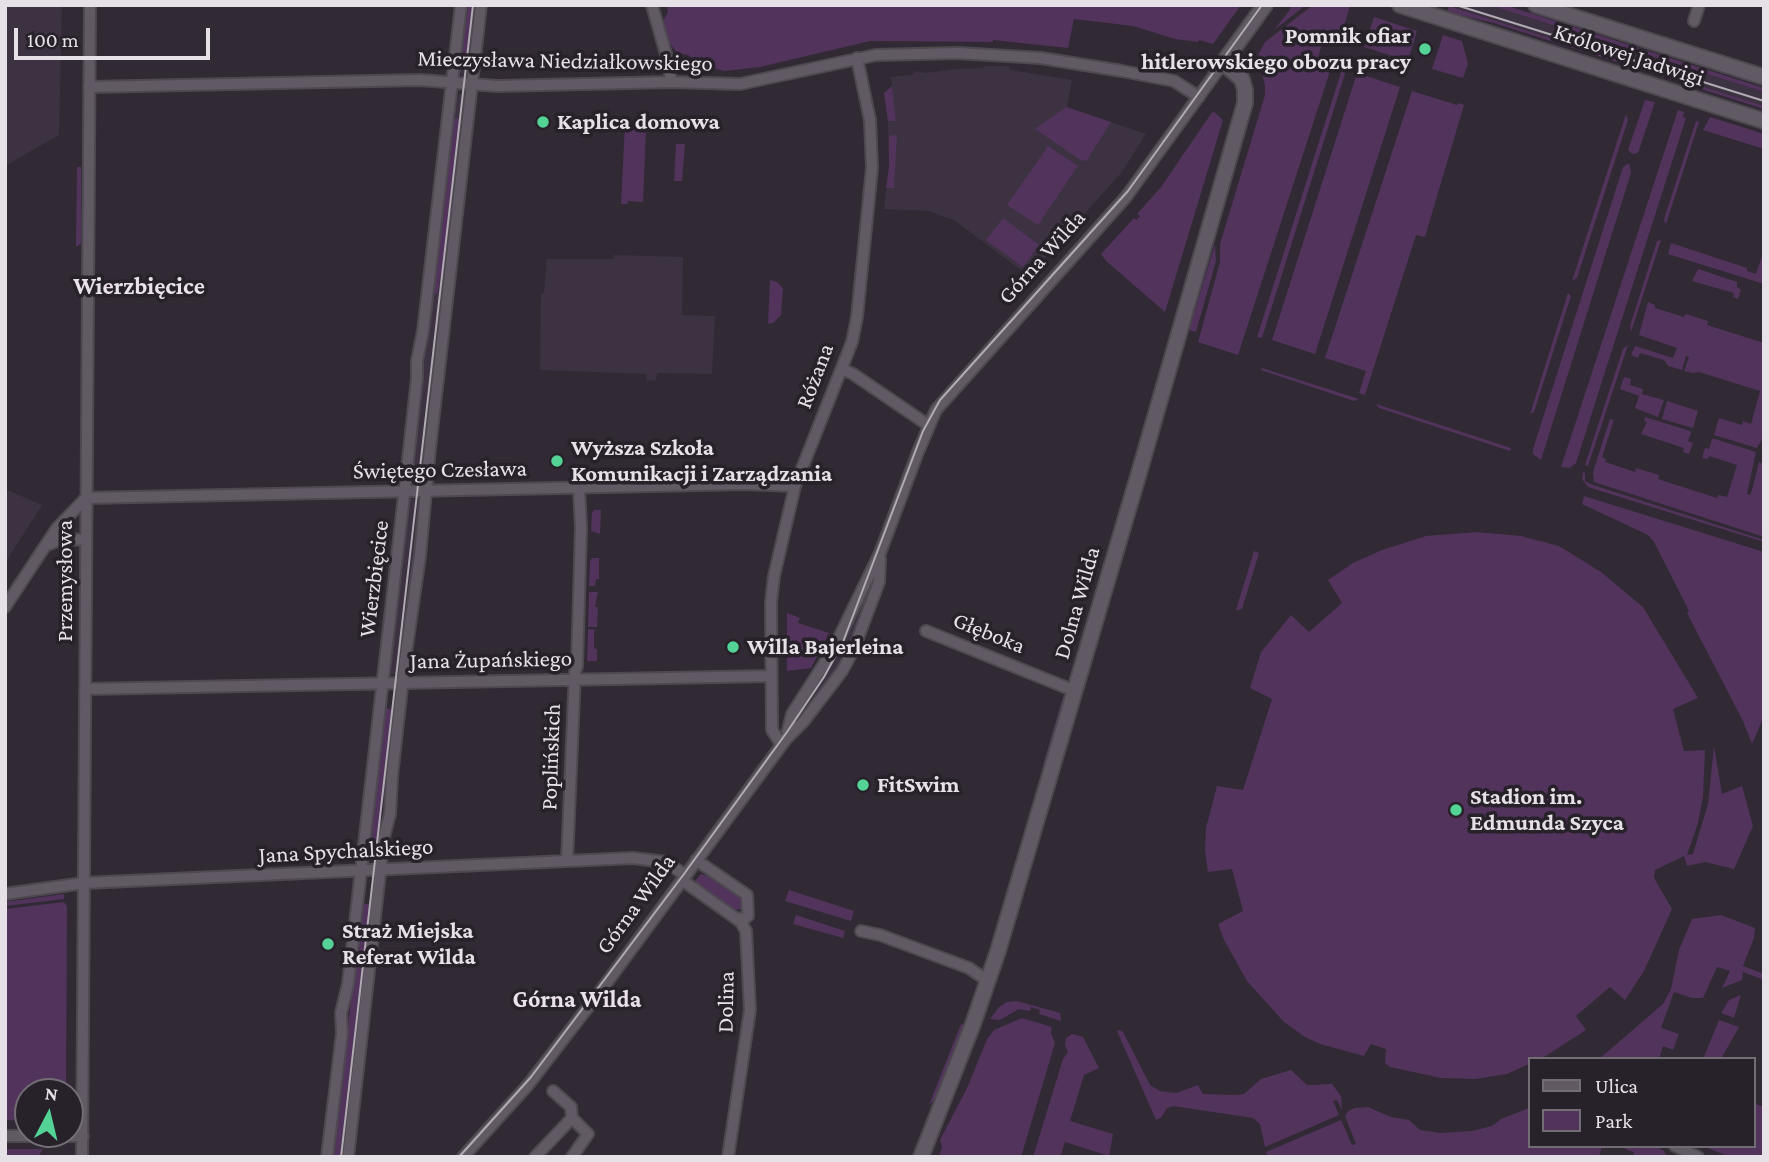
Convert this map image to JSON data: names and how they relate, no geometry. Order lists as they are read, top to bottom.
{
  "streets": {
    "street": [
      "Królowej Jadwigi",
      "Mieczysława Niedziałkowskiego",
      "Górna Wilda",
      "Różana",
      "Świętego Czesława",
      "Wierzbięcice",
      "Przemysłowa",
      "Dolna Wilda",
      "Głęboka",
      "Jana Żupańskiego",
      "Poplińskich",
      "Jana Spychalskiego",
      "Dolina"
    ]
  },
  "crossings": [
    ["Mieczysława Niedziałkowskiego", "Górna Wilda"],
    ["Mieczysława Niedziałkowskiego", "Różana"],
    ["Mieczysława Niedziałkowskiego", "Wierzbięcice"],
    ["Mieczysława Niedziałkowskiego", "Przemysłowa"],
    ["Górna Wilda", "Różana"],
    ["Górna Wilda", "Dolna Wilda"],
    ["Górna Wilda", "Jana Spychalskiego"],
    ["Różana", "Świętego Czesława"],
    ["Różana", "Jana Żupańskiego"],
    ["Świętego Czesława", "Wierzbięcice"],
    ["Świętego Czesława", "Przemysłowa"],
    ["Świętego Czesława", "Poplińskich"],
    ["Wierzbięcice", "Jana Żupańskiego"],
    ["Wierzbięcice", "Jana Spychalskiego"],
    ["Przemysłowa", "Jana Żupańskiego"],
    ["Przemysłowa", "Jana Spychalskiego"],
    ["Dolna Wilda", "Głęboka"],
    ["Jana Żupańskiego", "Poplińskich"],
    ["Poplińskich", "Jana Spychalskiego"]
  ],
  "districts": ["Wierzbięcice", "Górna Wilda"],
  "places": [
    "Pomnik ofiar hitlerowskiego obozu pracy",
    "Kaplica domowa",
    "Wyższa Szkoła Komunikacji i Zarządzania",
    "Willa Bajerleina",
    "FitSwim",
    "Stadion im. Edmunda Szyca",
    "Straż Miejska Referat Wilda"
  ],
  "legend": ["Ulica", "Park"],
  "scale_bar": "100 m",
  "north": "top"
}
